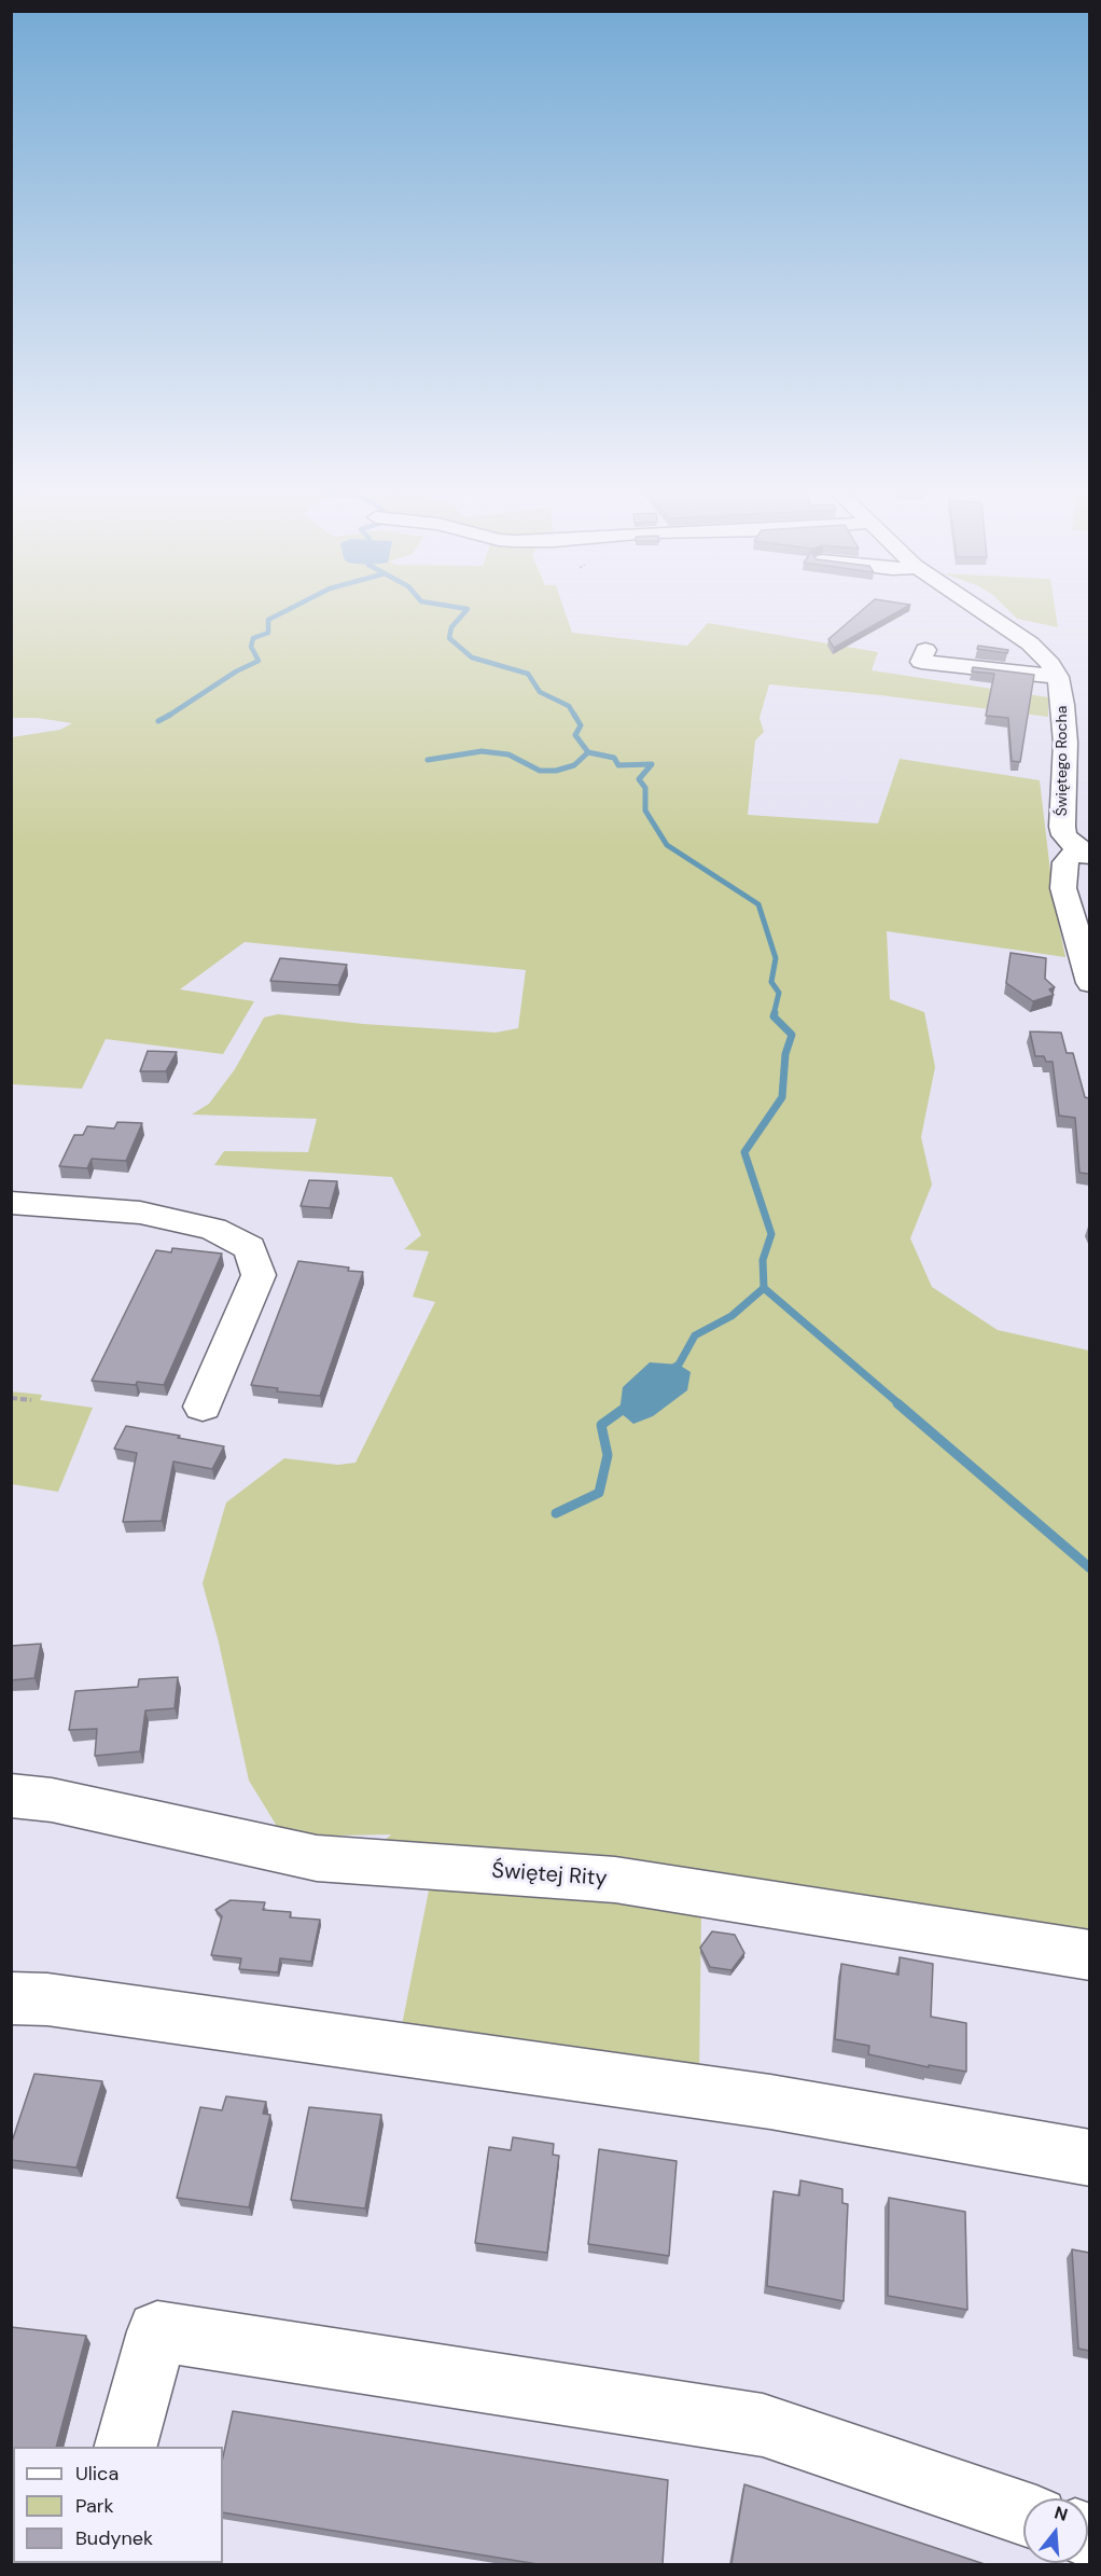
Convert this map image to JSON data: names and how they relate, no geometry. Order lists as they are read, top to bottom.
{
  "streets": {
    "street": ["Świętego Rocha", "Świętej Rity"]
  },
  "legend": ["Ulica", "Park", "Budynek"],
  "north": "top"
}
